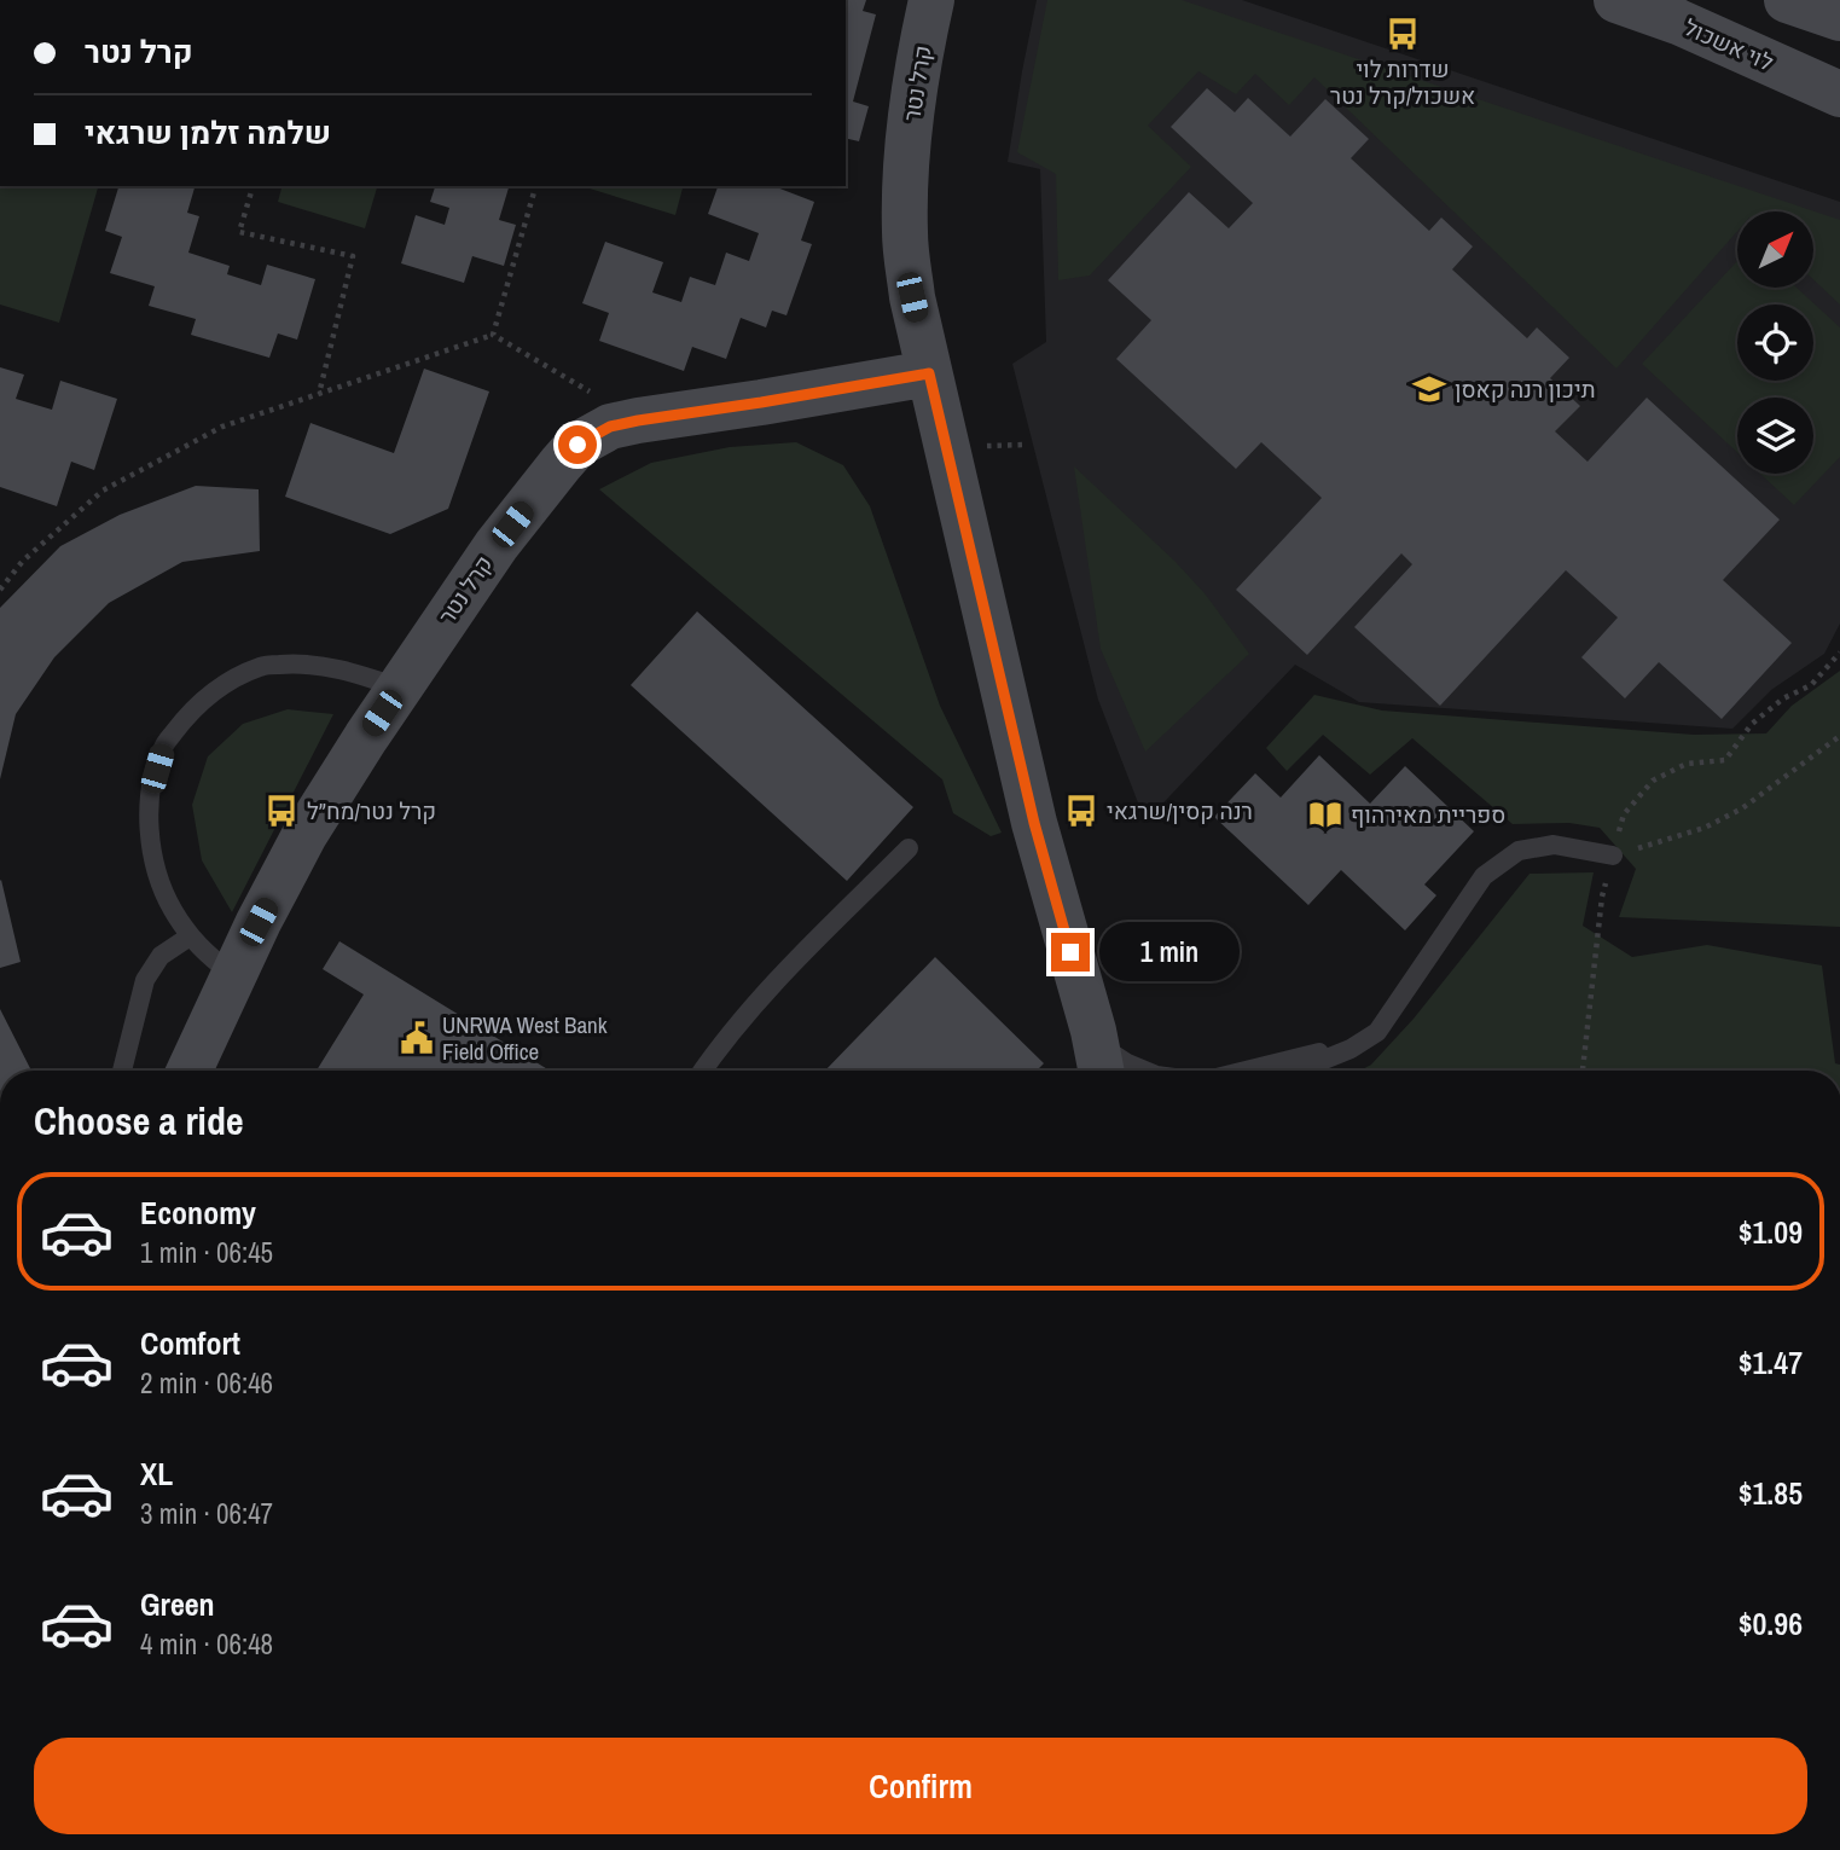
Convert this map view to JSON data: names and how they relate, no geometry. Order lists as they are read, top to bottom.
{
  "streets": {
    "street": ["לוי אשכול", "קרל נטר"]
  },
  "places": {
    "bus stop": ["שדרות לוי אשכול/קרל נטר", "קרל נטר/מח״ל", "רנה קסין/שרגאי"],
    "school or university": ["תיכון רנה קאסן"],
    "library": ["ספריית מאירהוף"],
    "public building": ["UNRWA West Bank Field Office"]
  },
  "north": "top right",
  "page": {
    "banner": ["קרל נטר", "שלמה זלמן שרגאי"],
    "bubble": "1 min",
    "heading": "Choose a ride",
    "list": [
      {
        "name": "Economy",
        "note": "1 min · 06:45",
        "value": "$1.09"
      },
      {
        "name": "Comfort",
        "note": "2 min · 06:46",
        "value": "$1.47"
      },
      {
        "name": "XL",
        "note": "3 min · 06:47",
        "value": "$1.85"
      },
      {
        "name": "Green",
        "note": "4 min · 06:48",
        "value": "$0.96"
      }
    ],
    "buttons": "Confirm"
  }
}
